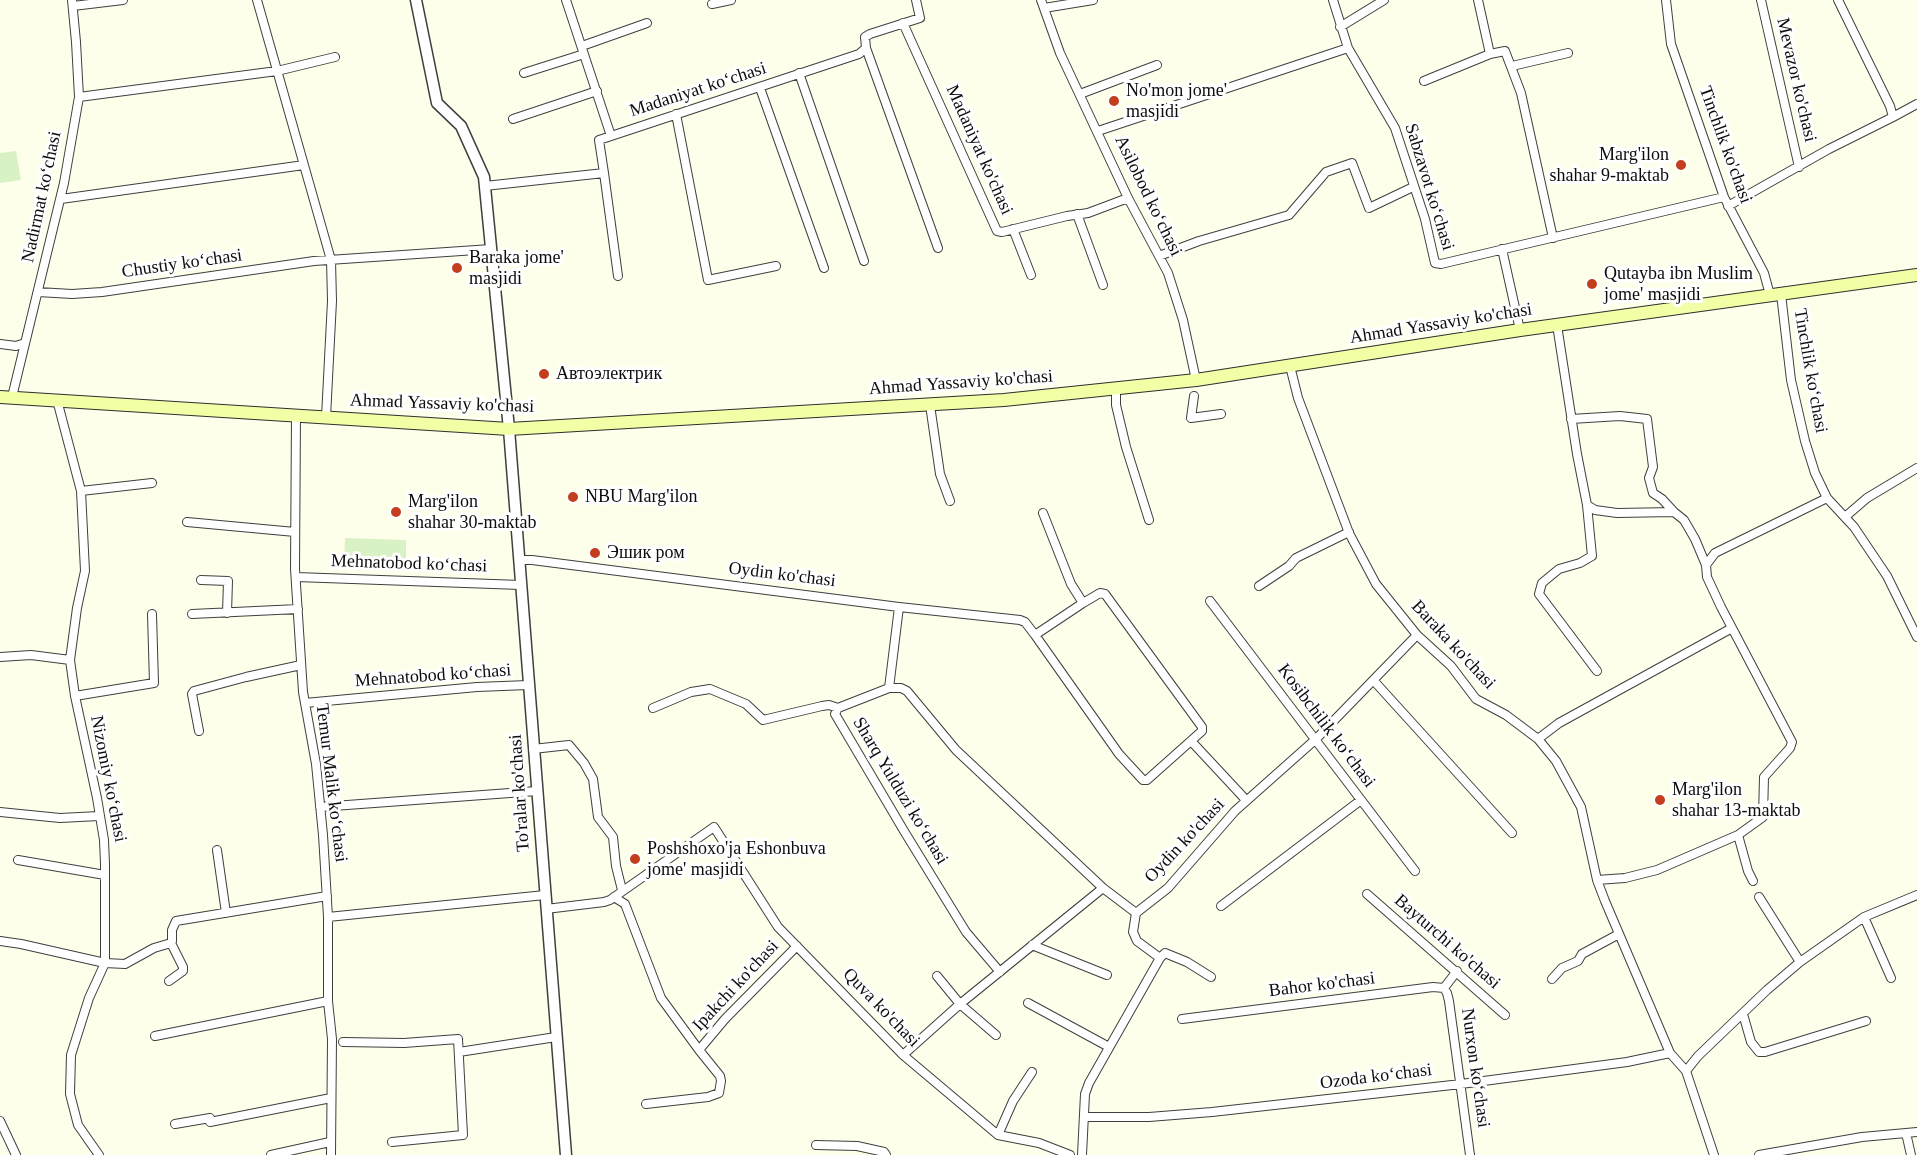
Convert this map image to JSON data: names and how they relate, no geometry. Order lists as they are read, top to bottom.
{
  "streets": {
    "main road": ["Ahmad Yassaviy ko'chasi"],
    "street": [
      "Mevazor ko'chasi",
      "Madaniyat koʻchasi",
      "Tinchlik ko'chasi",
      "Madaniyat ko'chasi",
      "Sabzavot koʻchasi",
      "Asilobod koʻchasi",
      "Nadirmat koʻchasi",
      "Chustiy koʻchasi",
      "Tinchlik koʻchasi",
      "Mehnatobod ko‘chasi",
      "Oydin ko'chasi",
      "Baraka ko'chasi",
      "Mehnatobod koʻchasi",
      "Kosibchilik koʻchasi",
      "Nizomiy koʻchasi",
      "Temur Malik koʻchasi",
      "Sharq Yulduzi koʻchasi",
      "To'ralar ko'chasi",
      "Bayturchi ko'chasi",
      "Bahor ko'chasi",
      "Ipakchi ko'chasi",
      "Quva ko'chasi",
      "Nurxon koʻchasi",
      "Ozoda koʻchasi"
    ]
  },
  "crossings": [
    ["Mevazor ko'chasi", "Tinchlik ko'chasi"],
    ["Mevazor ko'chasi", "Sabzavot koʻchasi"],
    ["Madaniyat koʻchasi", "Madaniyat ko'chasi"],
    ["Tinchlik ko'chasi", "Sabzavot koʻchasi"],
    ["Tinchlik ko'chasi", "Ahmad Yassaviy ko'chasi"],
    ["Tinchlik ko'chasi", "Tinchlik koʻchasi"],
    ["Madaniyat ko'chasi", "Asilobod koʻchasi"],
    ["Asilobod koʻchasi", "Ahmad Yassaviy ko'chasi"],
    ["Nadirmat koʻchasi", "Chustiy koʻchasi"],
    ["Nadirmat koʻchasi", "Ahmad Yassaviy ko'chasi"],
    ["Chustiy koʻchasi", "To'ralar ko'chasi"],
    ["Ahmad Yassaviy ko'chasi", "Tinchlik koʻchasi"],
    ["Ahmad Yassaviy ko'chasi", "Baraka ko'chasi"],
    ["Ahmad Yassaviy ko'chasi", "Nizomiy koʻchasi"],
    ["Ahmad Yassaviy ko'chasi", "Temur Malik koʻchasi"],
    ["Ahmad Yassaviy ko'chasi", "To'ralar ko'chasi"],
    ["Mehnatobod ko‘chasi", "Temur Malik koʻchasi"],
    ["Mehnatobod ko‘chasi", "To'ralar ko'chasi"],
    ["Oydin ko'chasi", "Baraka ko'chasi"],
    ["Oydin ko'chasi", "Kosibchilik koʻchasi"],
    ["Oydin ko'chasi", "To'ralar ko'chasi"],
    ["Baraka ko'chasi", "Ozoda koʻchasi"],
    ["Mehnatobod koʻchasi", "Temur Malik koʻchasi"],
    ["Mehnatobod koʻchasi", "To'ralar ko'chasi"],
    ["Bahor ko'chasi", "Nurxon koʻchasi"],
    ["Ipakchi ko'chasi", "Quva ko'chasi"],
    ["Nurxon koʻchasi", "Ozoda koʻchasi"]
  ],
  "places": [
    "No'mon jome' masjidi",
    "Marg'ilon shahar 9-maktab",
    "Baraka jome' masjidi",
    "Qutayba ibn Muslim jome' masjidi",
    "Автоэлектрик",
    "NBU Marg'ilon",
    "Marg'ilon shahar 30-maktab",
    "Эшик ром",
    "Marg'ilon shahar 13-maktab",
    "Poshshoxo'ja Eshonbuva jome' masjidi"
  ]
}
